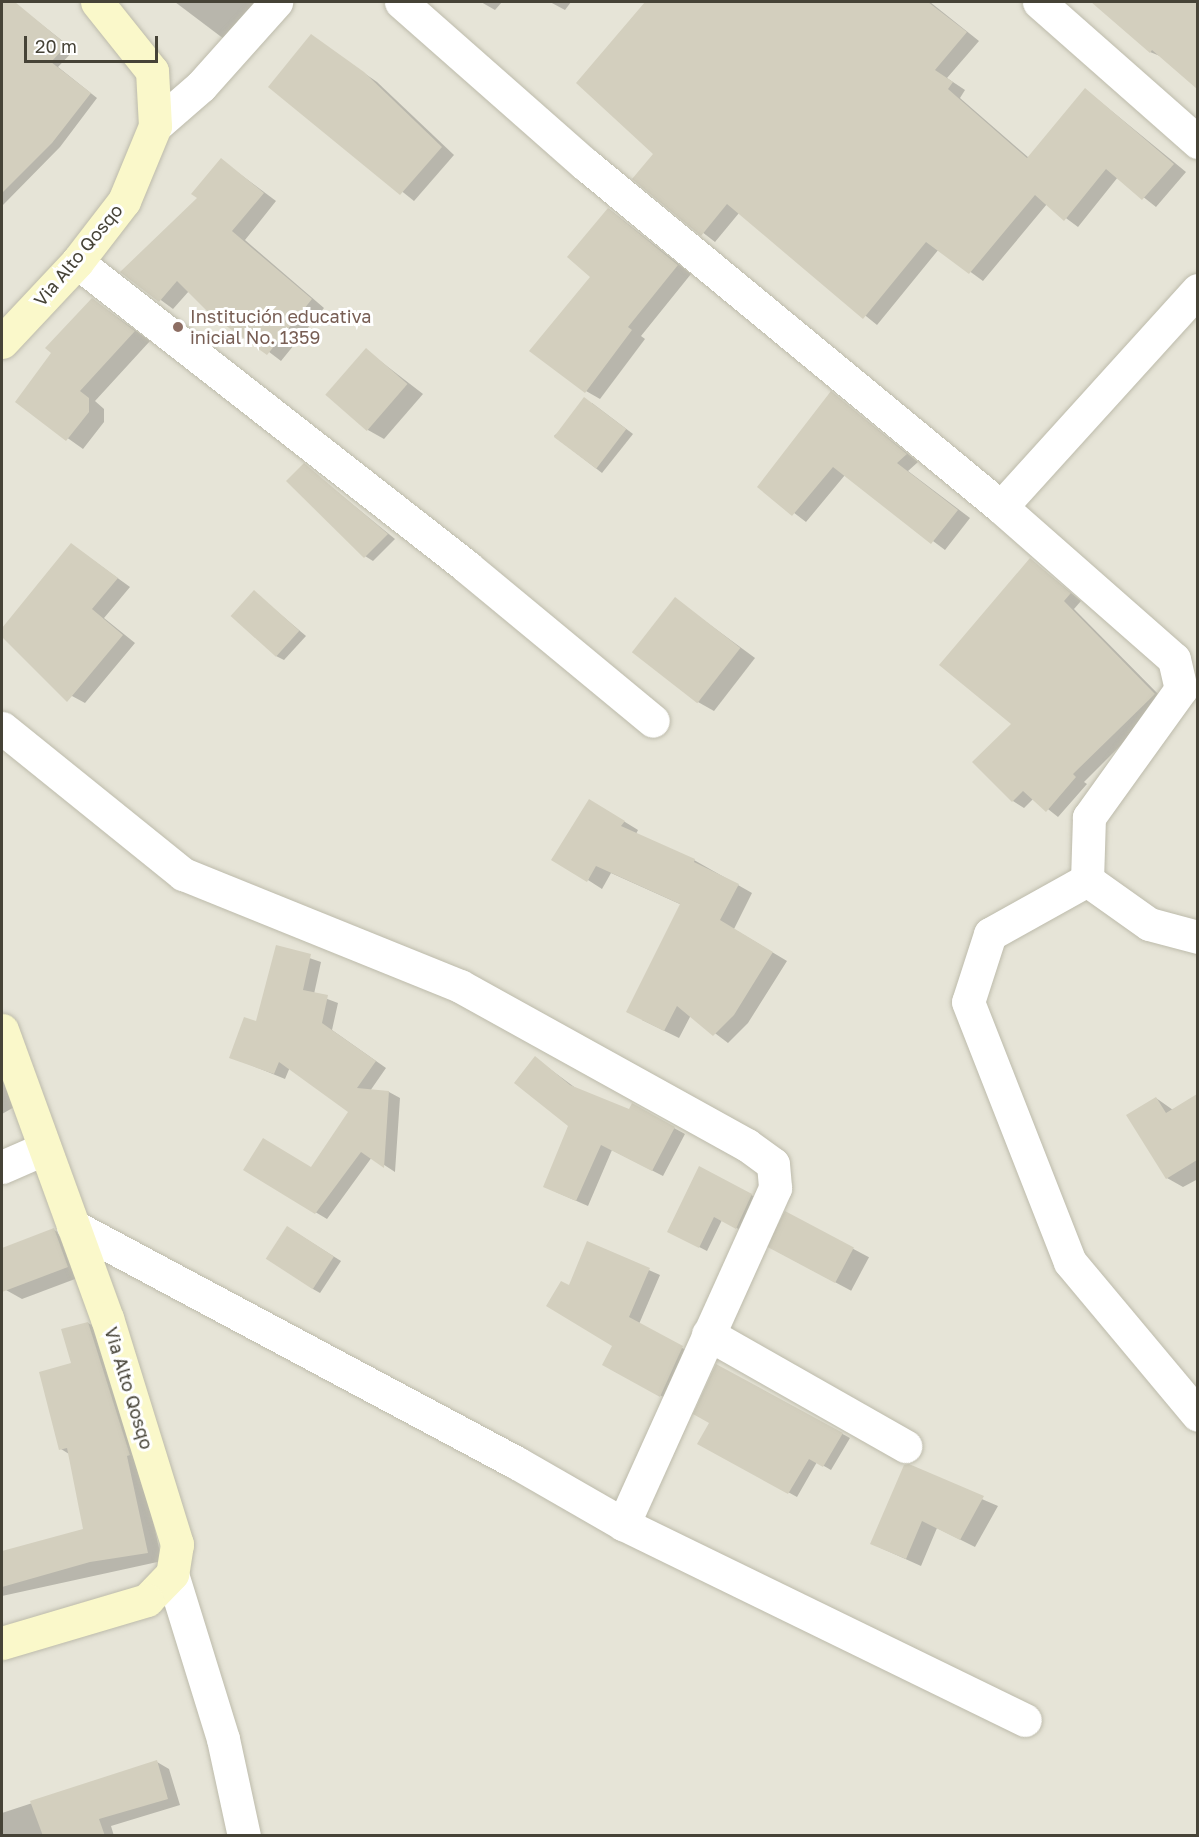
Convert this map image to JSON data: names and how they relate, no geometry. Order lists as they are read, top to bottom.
{
  "streets": {
    "street": ["Via Alto Qosqo"]
  },
  "places": ["Institución educativa inicial No. 1359"],
  "scale_bar": "20 m"
}
